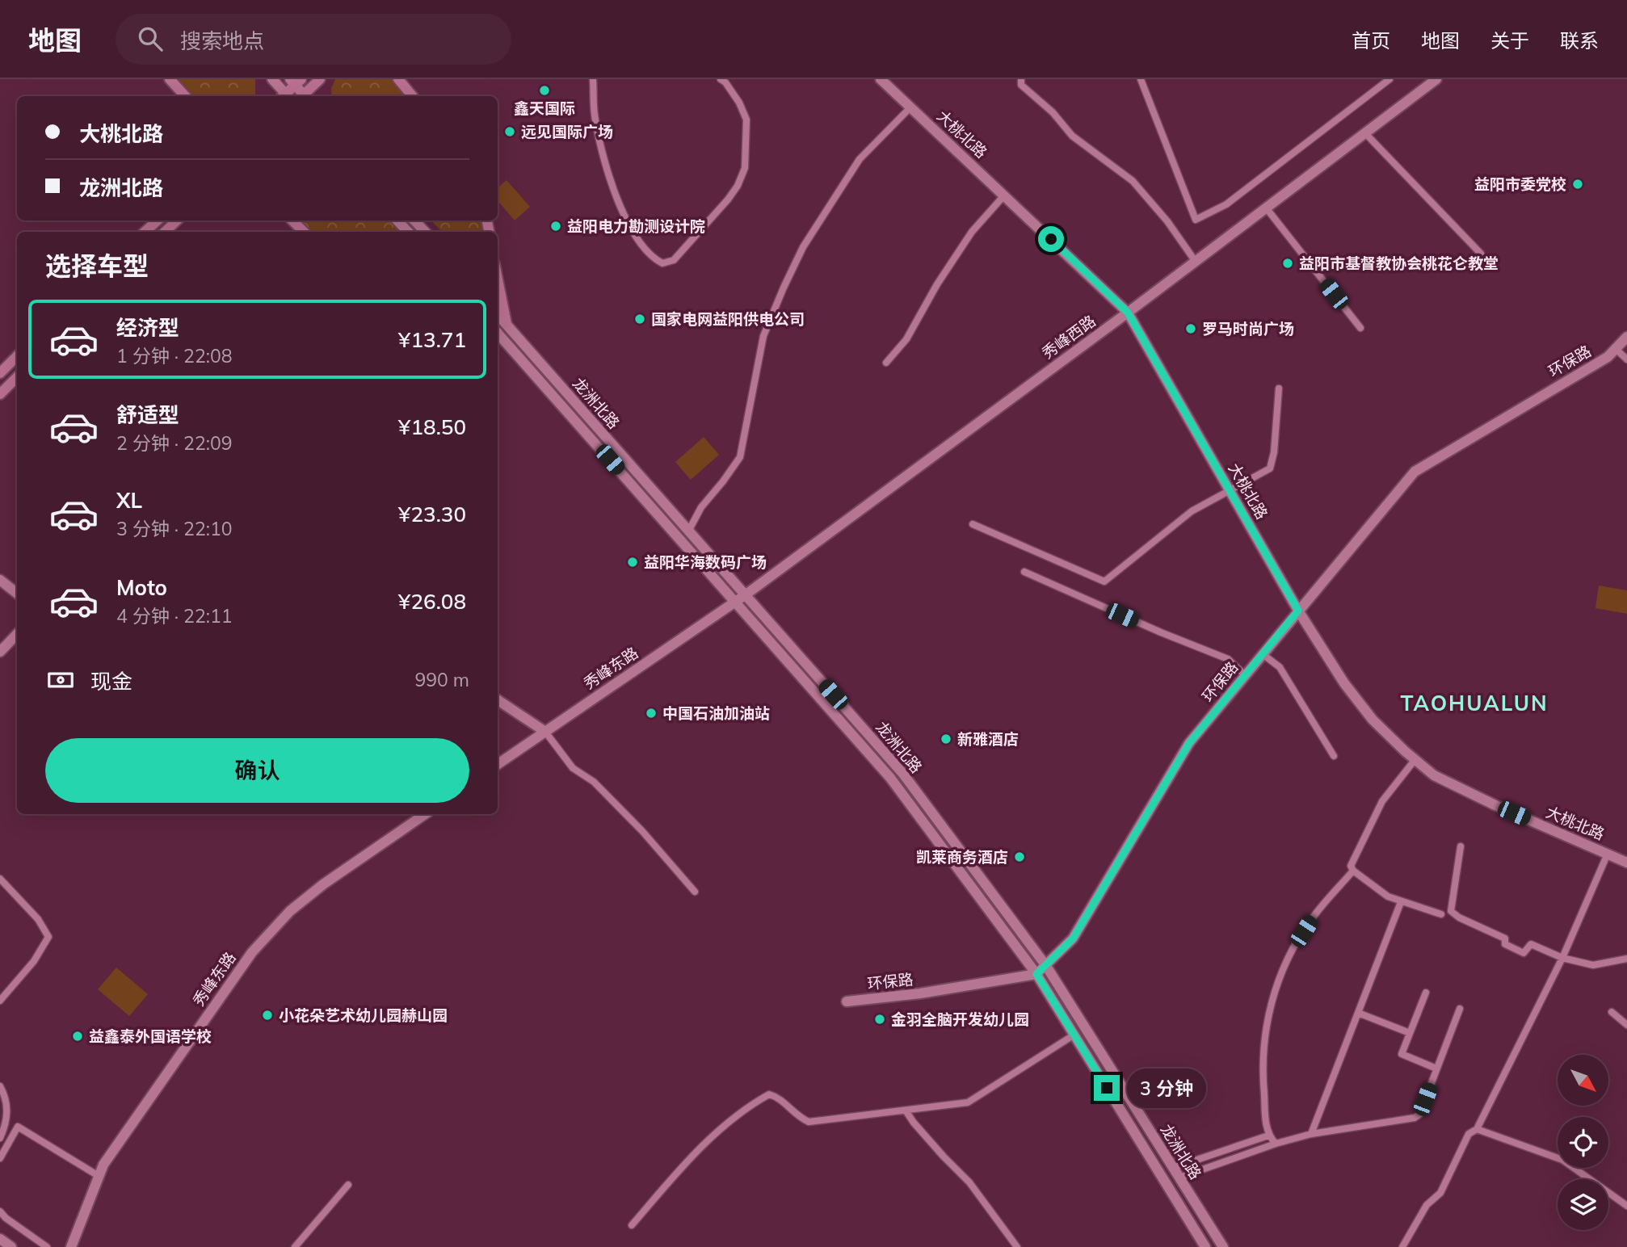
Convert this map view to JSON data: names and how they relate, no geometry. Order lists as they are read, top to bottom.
{
  "streets": {
    "street": [
      "大桃北路",
      "秀峰西路",
      "环保路",
      "龙洲北路",
      "秀峰东路"
    ]
  },
  "crossings": [
    ["大桃北路", "秀峰西路"],
    ["大桃北路", "环保路"],
    ["秀峰西路", "龙洲北路"],
    ["秀峰西路", "秀峰东路"],
    ["环保路", "龙洲北路"],
    ["龙洲北路", "秀峰东路"]
  ],
  "districts": ["TAOHUALUN"],
  "places": [
    "鑫天国际",
    "远见国际广场",
    "益阳市委党校",
    "益阳电力勘测设计院",
    "益阳市基督教协会桃花仑教堂",
    "国家电网益阳供电公司",
    "罗马时尚广场",
    "益阳华海数码广场",
    "中国石油加油站",
    "新雅酒店",
    "凯莱商务酒店",
    "小花朵艺术幼儿园赫山园",
    "金羽全脑开发幼儿园",
    "益鑫泰外国语学校"
  ],
  "north": "bottom right",
  "page": {
    "header": "地图",
    "search": "搜索地点",
    "nav": [
      "首页",
      "地图",
      "关于",
      "联系"
    ],
    "banner": ["大桃北路", "龙洲北路"],
    "heading": "选择车型",
    "list": [
      {
        "name": "经济型",
        "note": "1 分钟 · 22:08",
        "value": "¥13.71"
      },
      {
        "name": "舒适型",
        "note": "2 分钟 · 22:09",
        "value": "¥18.50"
      },
      {
        "name": "XL",
        "note": "3 分钟 · 22:10",
        "value": "¥23.30"
      },
      {
        "name": "Moto",
        "note": "4 分钟 · 22:11",
        "value": "¥26.08"
      }
    ],
    "pay": ["现金", "990 m"],
    "buttons": "确认",
    "bubble": "3 分钟"
  }
}
